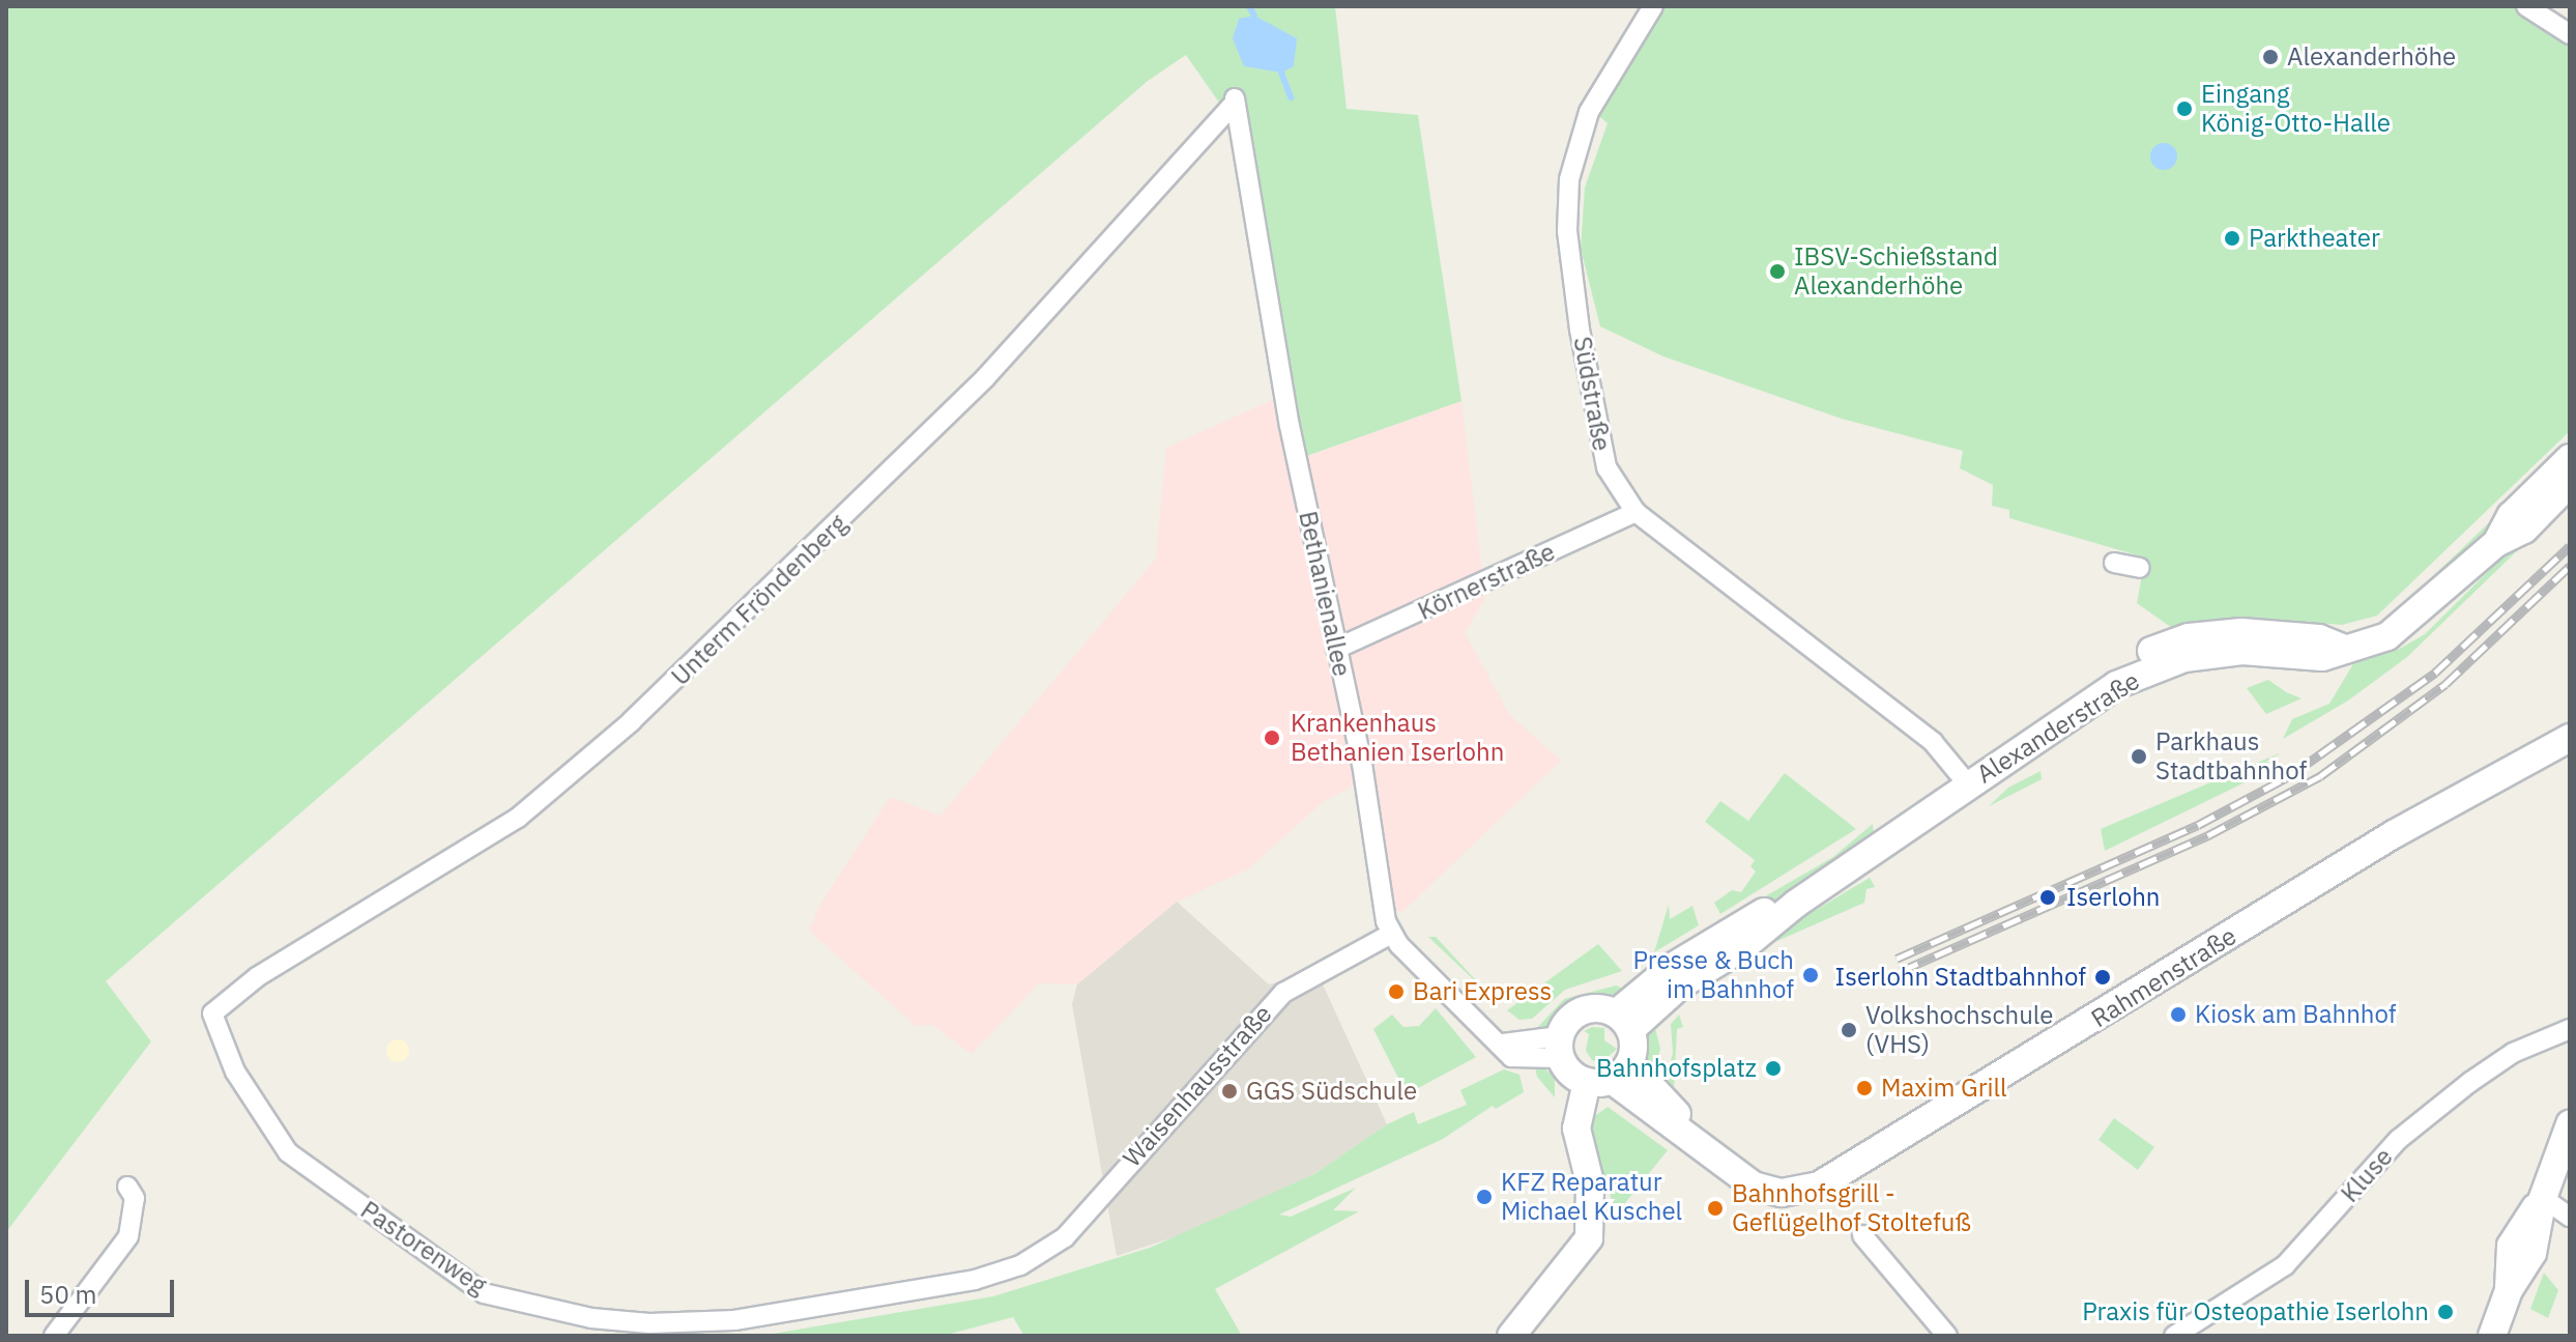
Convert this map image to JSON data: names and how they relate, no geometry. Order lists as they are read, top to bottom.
{
  "streets": {
    "main road": ["Alexanderstraße", "Rahmenstraße"],
    "street": [
      "Südstraße",
      "Körnerstraße",
      "Bethanienallee",
      "Unterm Fröndenberg",
      "Waisenhausstraße",
      "Kluse",
      "Pastorenweg"
    ]
  },
  "crossings": [
    ["Südstraße", "Körnerstraße"],
    ["Südstraße", "Alexanderstraße"],
    ["Körnerstraße", "Bethanienallee"],
    ["Bethanienallee", "Unterm Fröndenberg"],
    ["Bethanienallee", "Rahmenstraße"],
    ["Bethanienallee", "Waisenhausstraße"],
    ["Unterm Fröndenberg", "Pastorenweg"],
    ["Waisenhausstraße", "Pastorenweg"]
  ],
  "places": [
    "Alexanderhöhe",
    "Eingang König-Otto-Halle",
    "Parktheater",
    "IBSV-Schießstand Alexanderhöhe",
    "Krankenhaus Bethanien Iserlohn",
    "Parkhaus Stadtbahnhof",
    "Iserlohn",
    "Presse & Buch im Bahnhof",
    "Iserlohn Stadtbahnhof",
    "Bari Express",
    "Kiosk am Bahnhof",
    "Volkshochschule (VHS)",
    "Bahnhofsplatz",
    "Maxim Grill",
    "GGS Südschule",
    "KFZ Reparatur Michael Kuschel",
    "Bahnhofsgrill - Geflügelhof Stoltefuß",
    "Praxis für Osteopathie Iserlohn"
  ],
  "scale_bar": "50 m"
}
